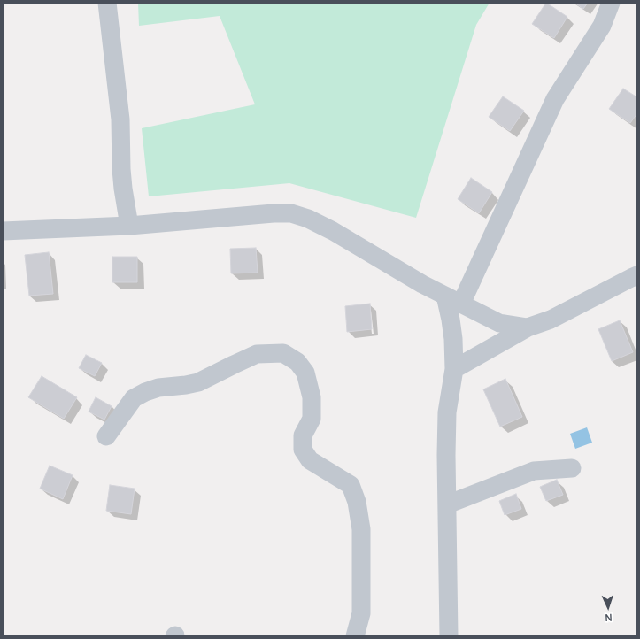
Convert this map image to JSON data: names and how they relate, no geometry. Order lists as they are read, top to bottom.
{
  "north": "bottom"
}
